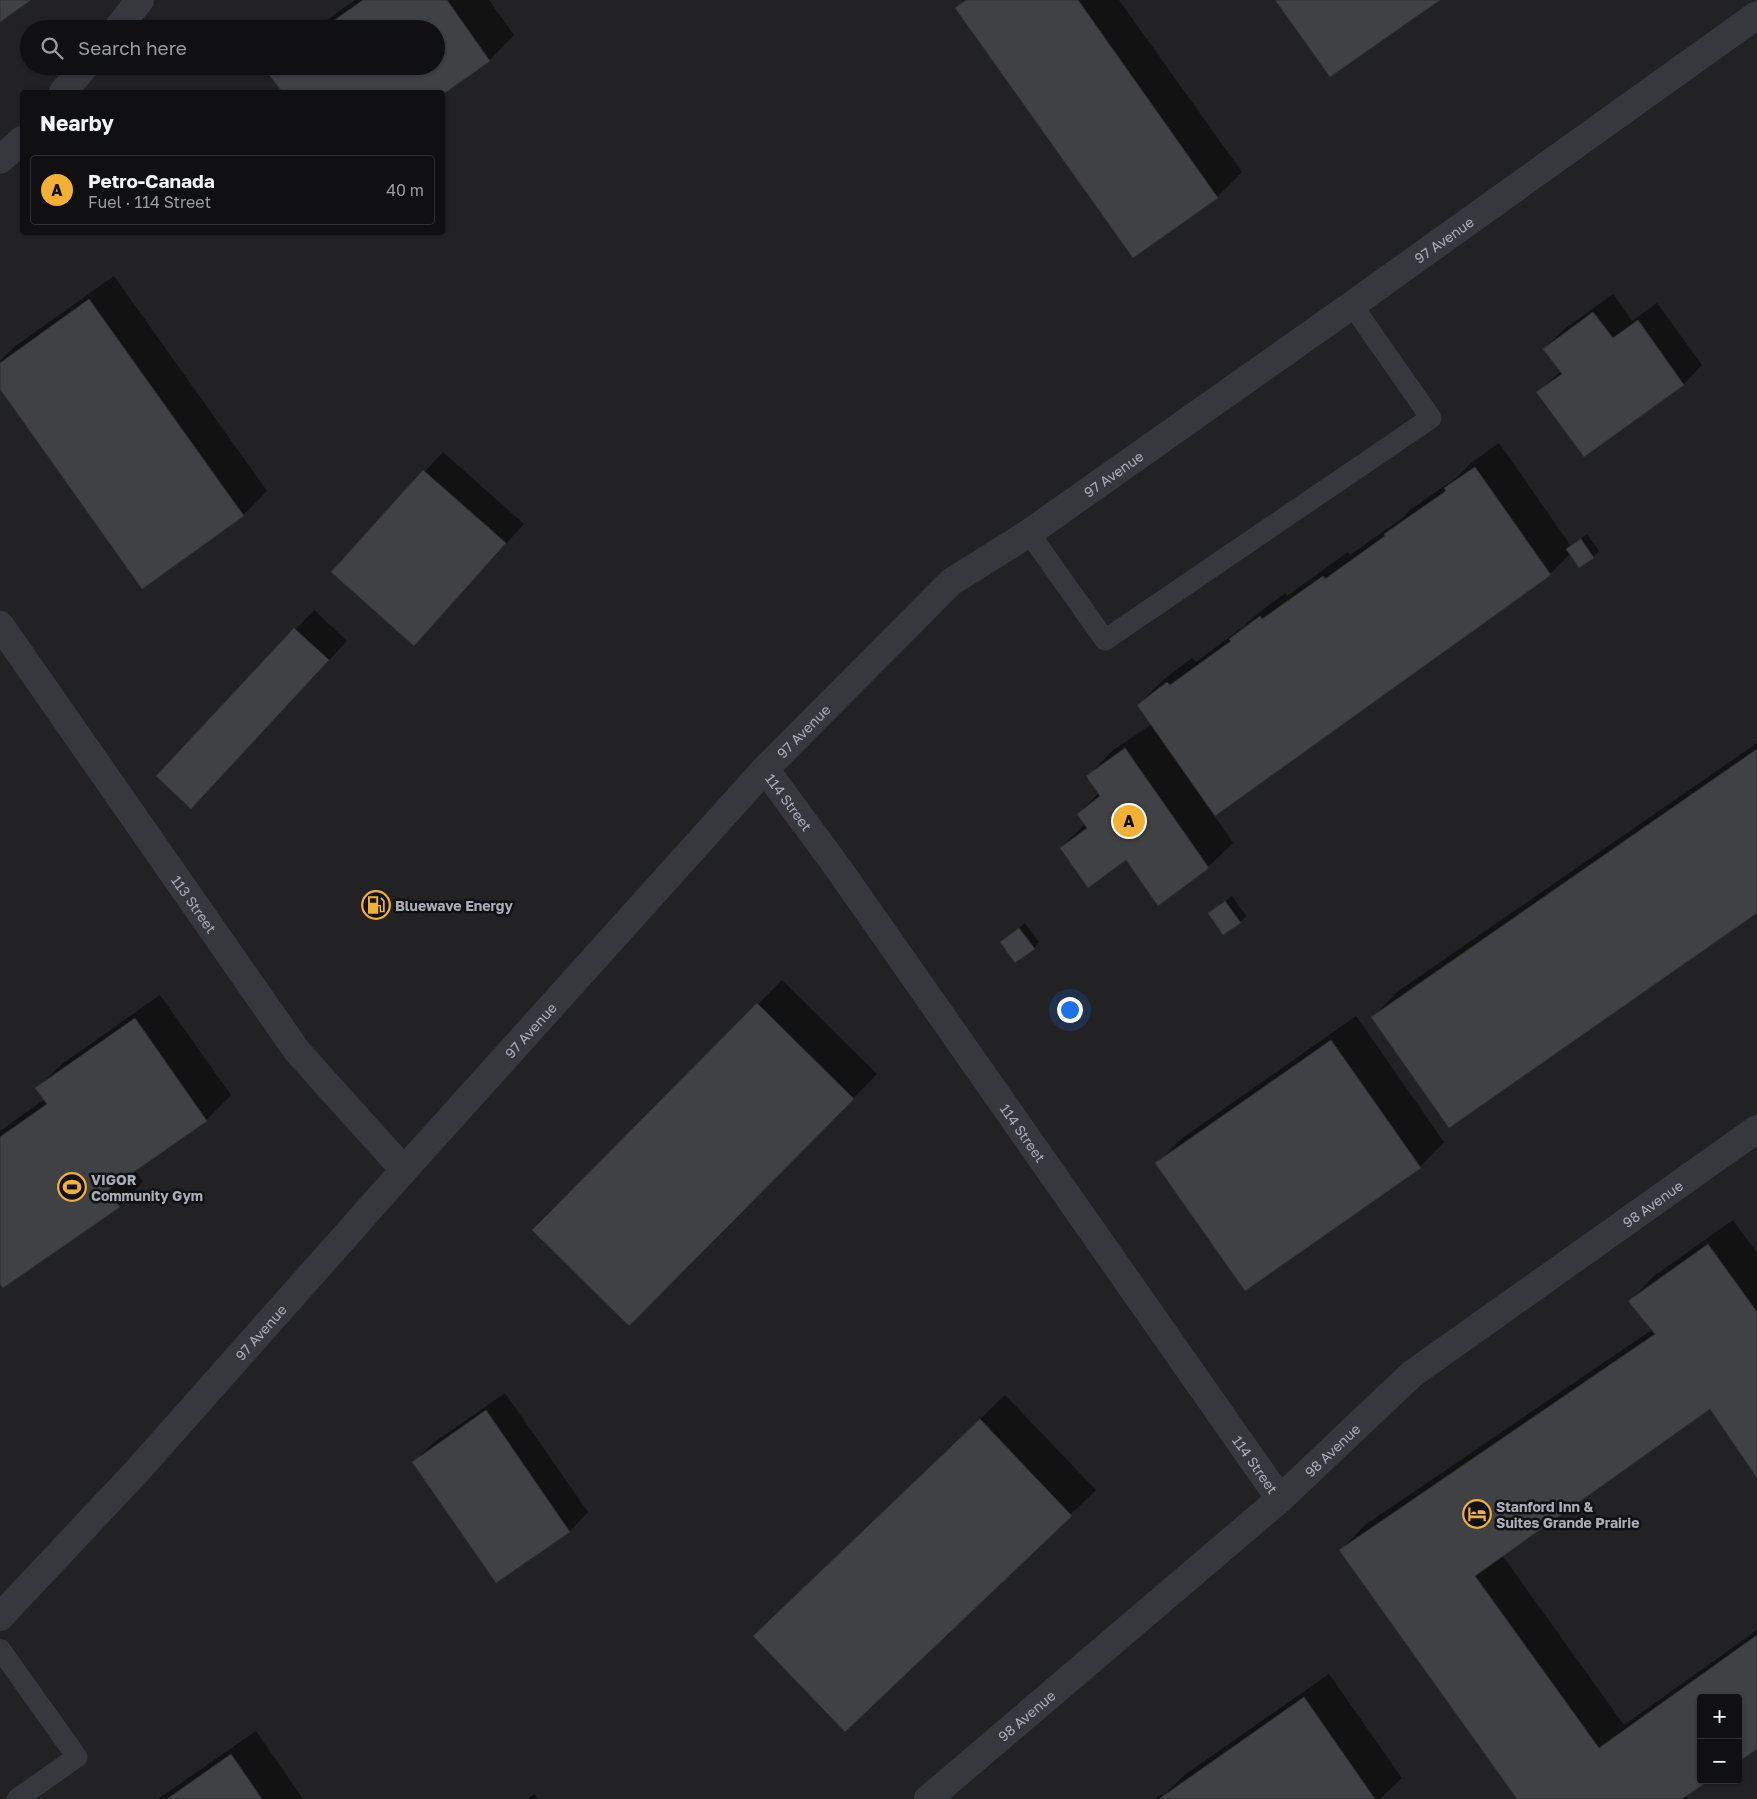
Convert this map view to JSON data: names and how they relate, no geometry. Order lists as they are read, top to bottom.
{
  "streets": {
    "street": [
      "97 Avenue",
      "114 Street",
      "113 Street",
      "98 Avenue"
    ]
  },
  "crossings": [
    ["97 Avenue", "114 Street"],
    ["97 Avenue", "113 Street"],
    ["114 Street", "98 Avenue"]
  ],
  "places": {
    "fuel station": ["Bluewave Energy"],
    "sports": ["VIGOR Community Gym"],
    "hotel": ["Stanford Inn & Suites Grande Prairie"]
  },
  "page": {
    "search": "Search here",
    "heading": "Nearby",
    "list": [
      {
        "mark": "A",
        "name": "Petro-Canada",
        "note": "Fuel · 114 Street",
        "value": "40 m"
      }
    ],
    "pins": "A",
    "map_buttons": ["+", "−"]
  }
}
